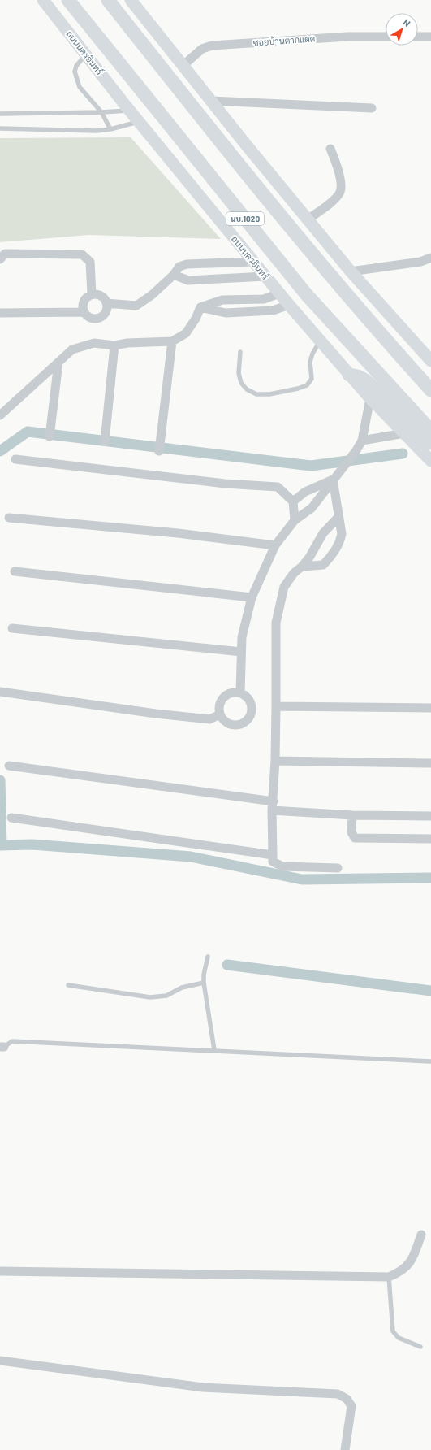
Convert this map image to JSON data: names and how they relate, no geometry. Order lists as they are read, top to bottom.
{
  "streets": {
    "main road": ["ถนนนครอินทร์", "นบ.1020"],
    "street": ["ซอยบ้านตากแดด"]
  },
  "north": "top right"
}
